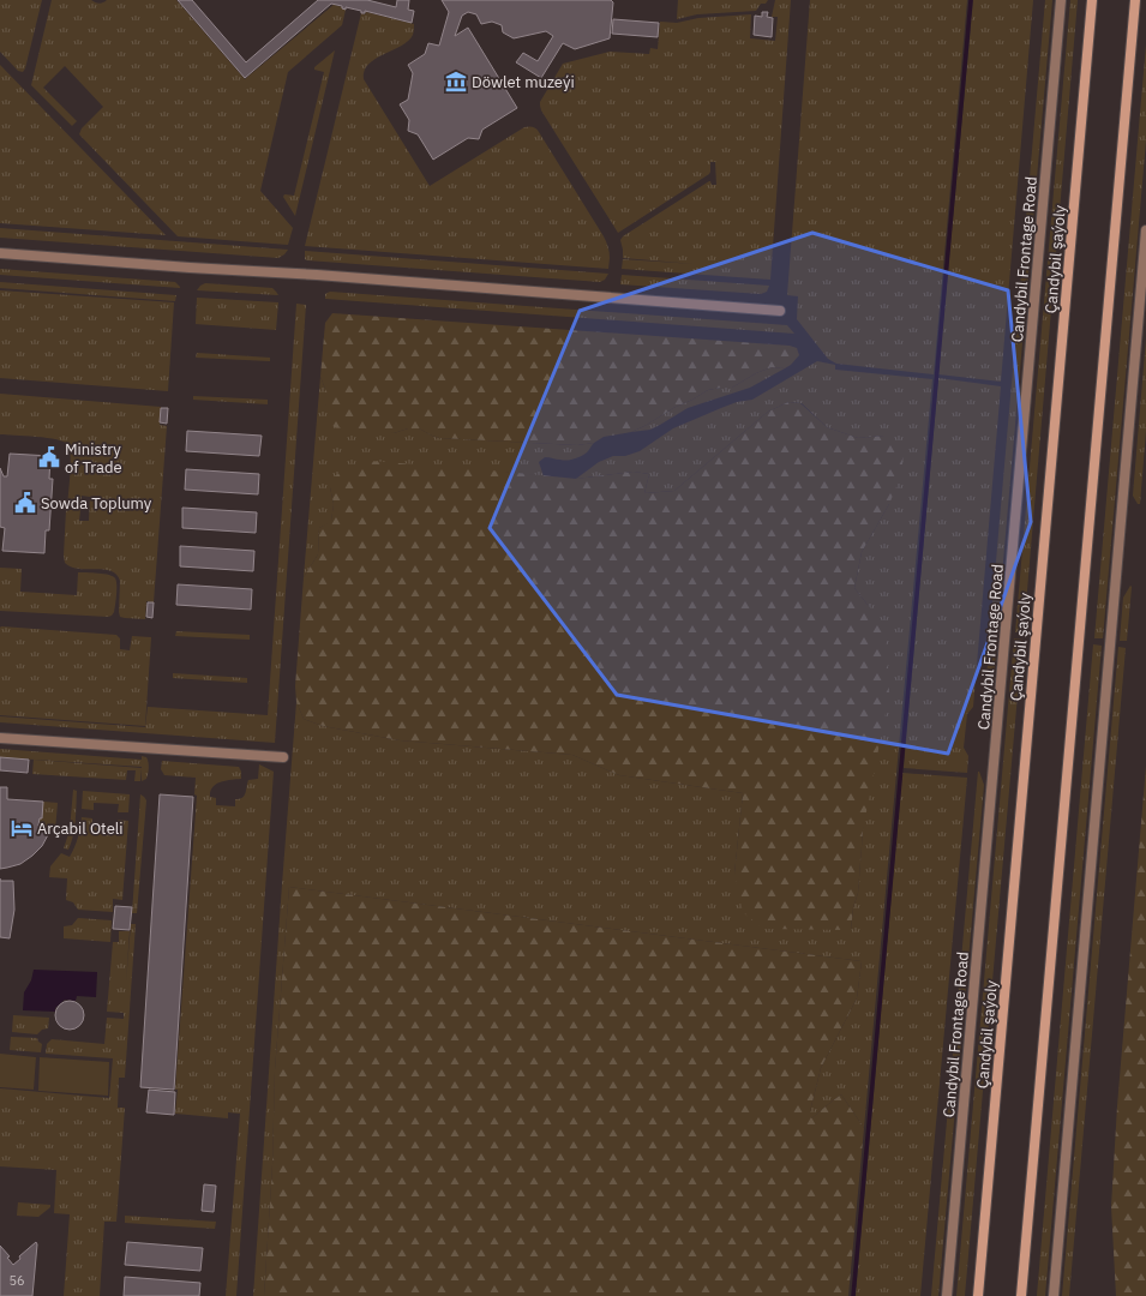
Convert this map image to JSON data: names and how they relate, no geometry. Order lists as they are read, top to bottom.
{
  "streets": {
    "main road": ["Çandybil şaýoly"],
    "street": ["Candybil Frontage Road"]
  },
  "places": {
    "museum": ["Döwlet muzeýi"],
    "public building": ["Ministry of Trade", "Sowda Toplumy"],
    "hotel": ["Arçabil Oteli"]
  },
  "house_numbers": ["56"]
}
